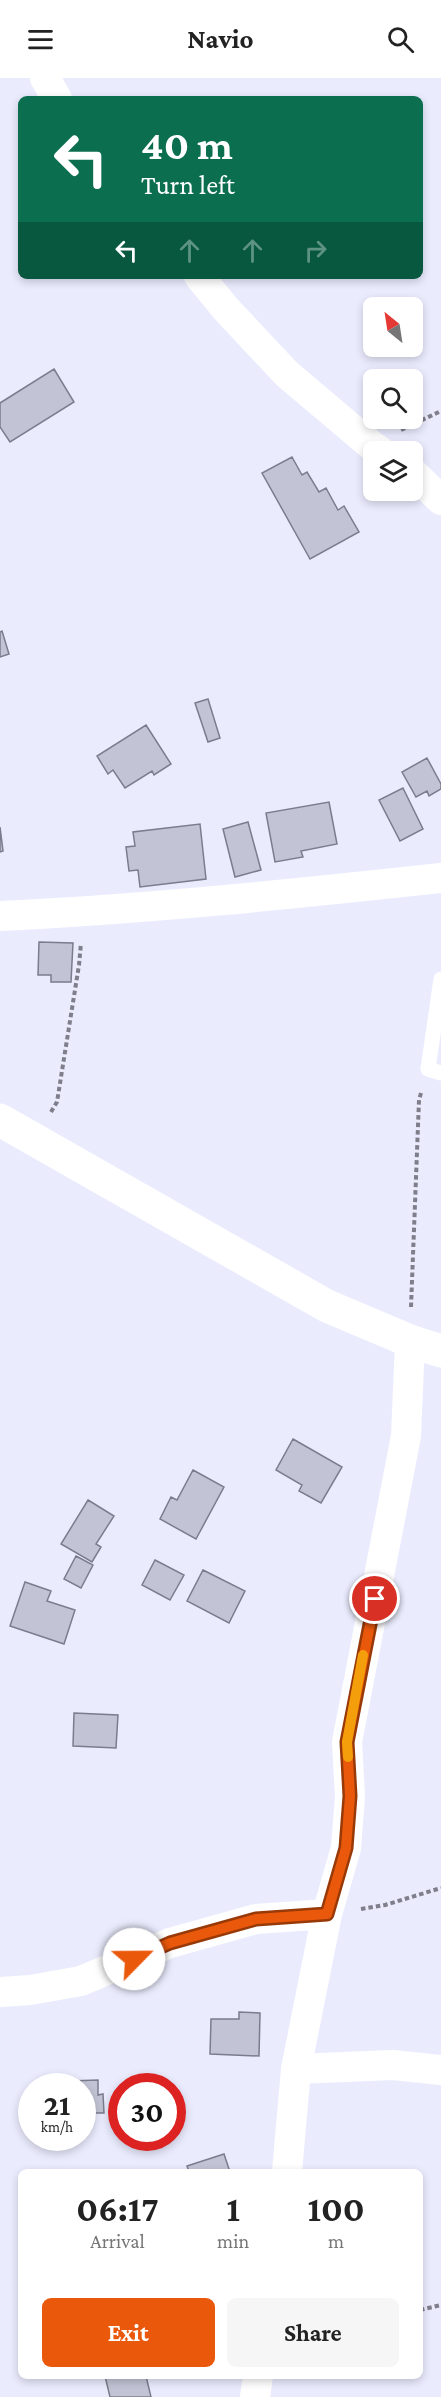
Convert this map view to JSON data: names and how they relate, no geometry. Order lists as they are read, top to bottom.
{
  "north": "top left",
  "page": {
    "header": "Navio",
    "turn": ["40 m", "Turn left"],
    "speed": "21 km/h",
    "limit": "30",
    "eta": [
      "06:17",
      "Arrival",
      "1",
      "min",
      "100",
      "m"
    ],
    "buttons": ["Exit", "Share"]
  }
}
